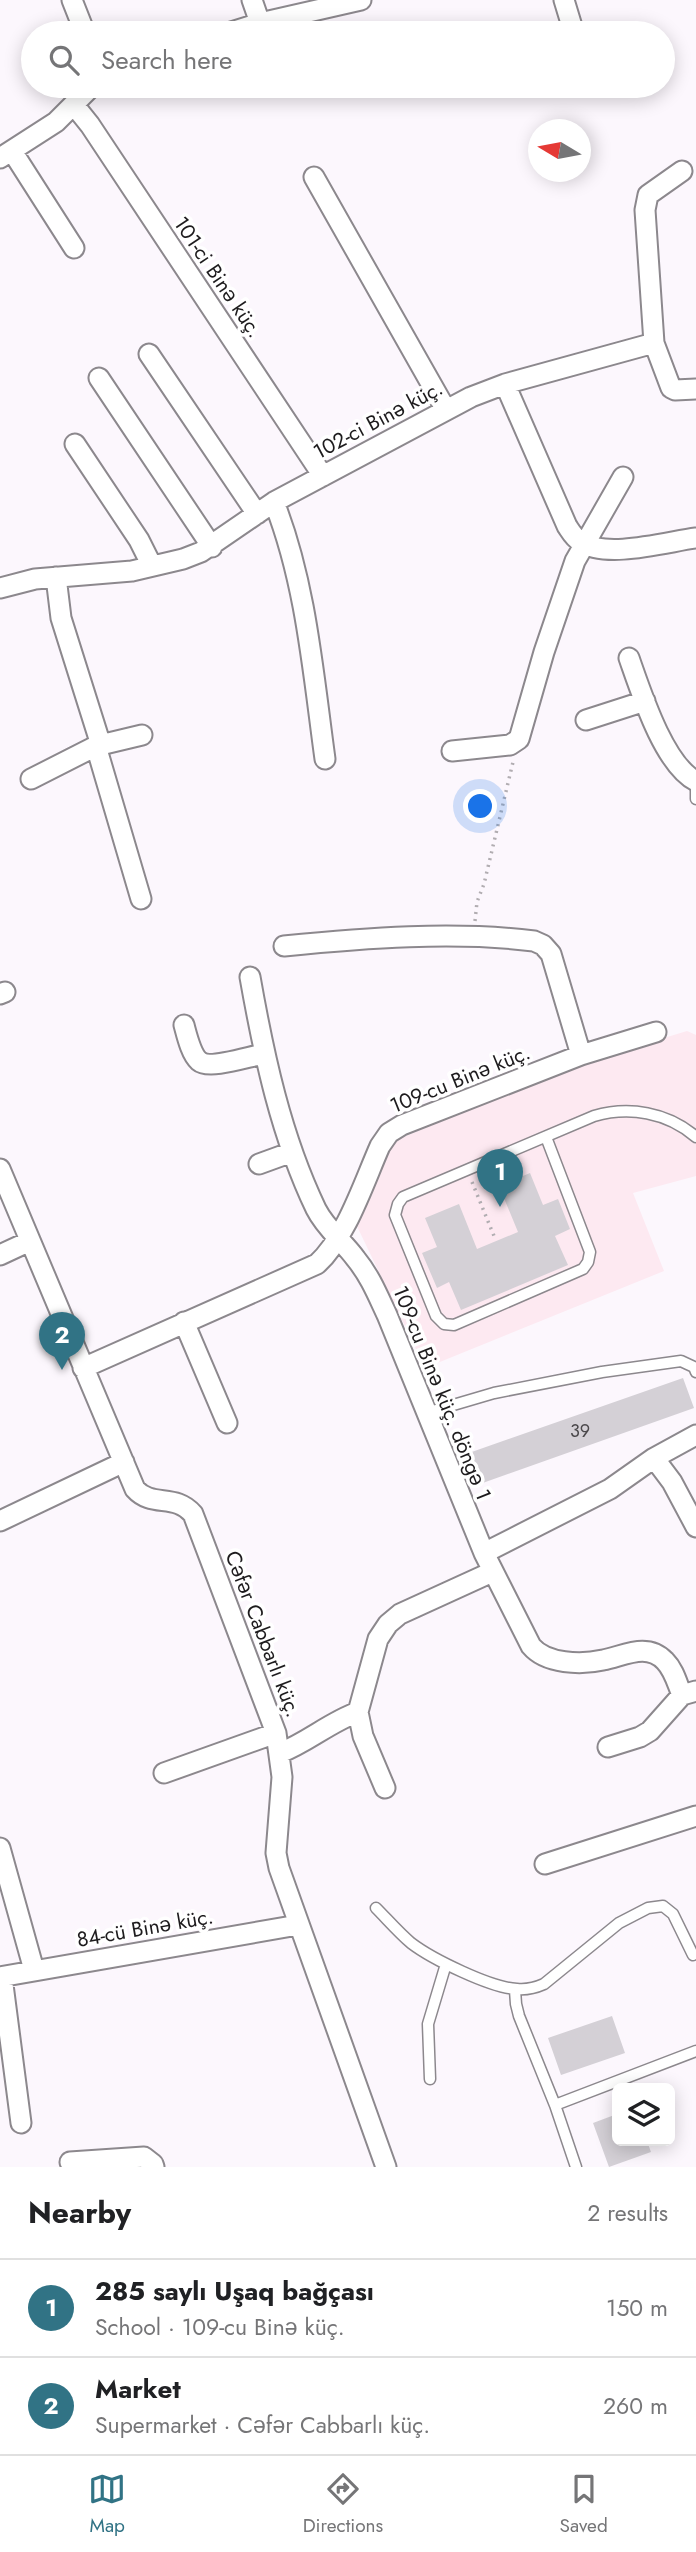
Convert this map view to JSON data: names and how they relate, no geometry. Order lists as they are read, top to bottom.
{
  "streets": {
    "street": [
      "101-ci Binə küç.",
      "102-ci Binə küç.",
      "109-cu Binə küç.",
      "109-cu Binə küç. döngə 1",
      "Cəfər Cabbarlı küç.",
      "84-cü Binə küç."
    ]
  },
  "crossings": [
    ["101-ci Binə küç.", "102-ci Binə küç."],
    ["109-cu Binə küç.", "109-cu Binə küç. döngə 1"],
    ["109-cu Binə küç.", "Cəfər Cabbarlı küç."],
    ["Cəfər Cabbarlı küç.", "84-cü Binə küç."]
  ],
  "house_numbers": ["39"],
  "north": "left",
  "page": {
    "search": "Search here",
    "pins": ["1", "2"],
    "heading": ["Nearby", "2 results"],
    "list": [
      {
        "mark": "1",
        "name": "285 saylı Uşaq bağçası",
        "note": "School · 109-cu Binə küç.",
        "value": "150 m"
      },
      {
        "mark": "2",
        "name": "Market",
        "note": "Supermarket · Cəfər Cabbarlı küç.",
        "value": "260 m"
      }
    ],
    "nav": ["Map", "Directions", "Saved"]
  }
}
